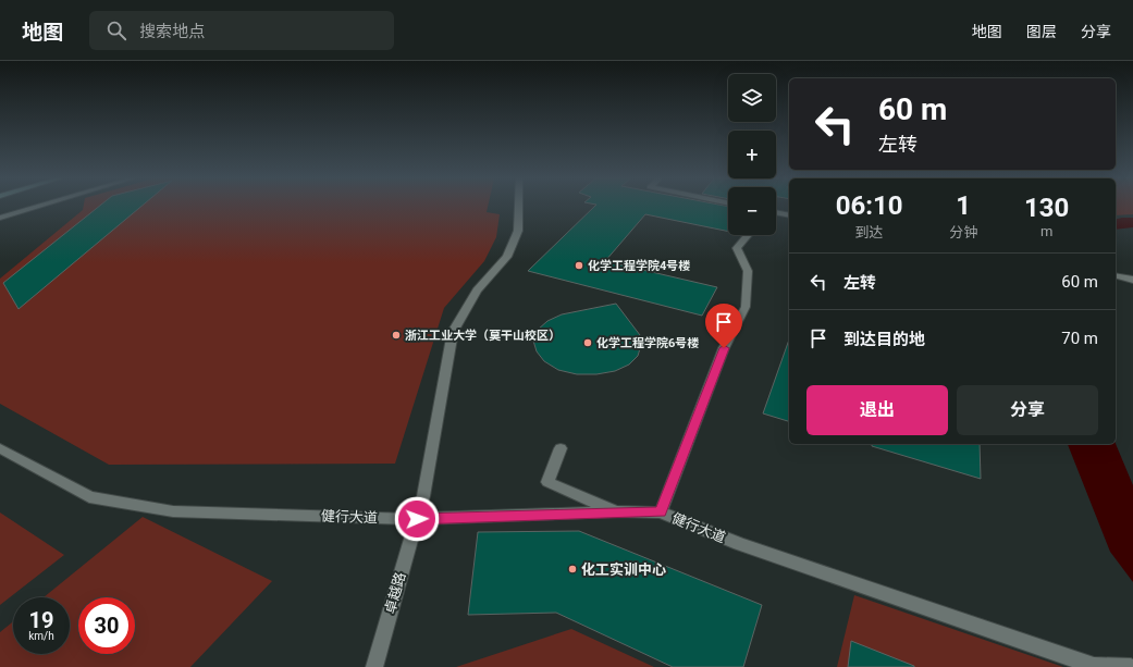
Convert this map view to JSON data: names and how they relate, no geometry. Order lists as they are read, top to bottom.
{
  "streets": {
    "street": ["健行大道", "卓越路"]
  },
  "crossings": [
    ["健行大道", "卓越路"]
  ],
  "places": [
    "化学工程学院4号楼",
    "浙江工业大学（莫干山校区）",
    "化学工程学院6号楼",
    "化工实训中心"
  ],
  "page": {
    "header": "地图",
    "search": "搜索地点",
    "nav": ["地图", "图层", "分享"],
    "map_buttons": ["+", "−"],
    "turn": ["60 m", "左转"],
    "eta": [
      "06:10",
      "到达",
      "1",
      "分钟",
      "130",
      "m"
    ],
    "list": [
      {
        "name": "左转",
        "value": "60 m"
      },
      {
        "name": "到达目的地",
        "value": "70 m"
      }
    ],
    "buttons": ["退出", "分享"],
    "speed": "19 km/h",
    "limit": "30"
  }
}
